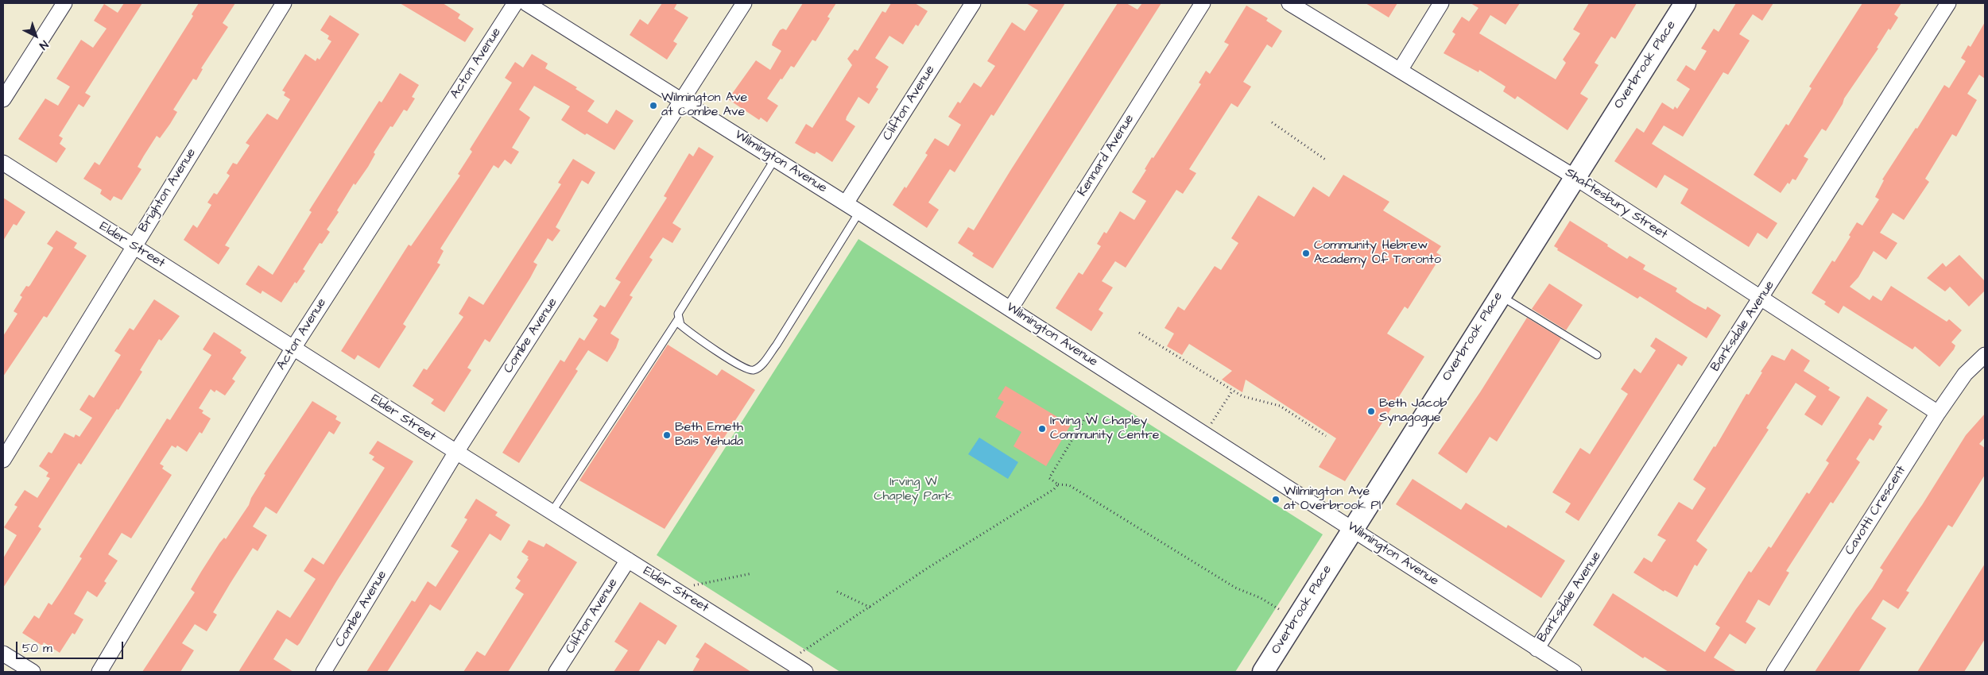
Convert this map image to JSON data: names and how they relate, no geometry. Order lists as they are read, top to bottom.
{
  "streets": {
    "street": [
      "Acton Avenue",
      "Overbrook Place",
      "Clifton Avenue",
      "Kennard Avenue",
      "Wilmington Avenue",
      "Brighton Avenue",
      "Shaftesbury Street",
      "Elder Street",
      "Barksdale Avenue",
      "Combe Avenue",
      "Cavotti Crescent"
    ]
  },
  "crossings": [
    ["Acton Avenue", "Elder Street"],
    ["Overbrook Place", "Wilmington Avenue"],
    ["Overbrook Place", "Shaftesbury Street"],
    ["Clifton Avenue", "Wilmington Avenue"],
    ["Clifton Avenue", "Elder Street"],
    ["Kennard Avenue", "Wilmington Avenue"],
    ["Wilmington Avenue", "Barksdale Avenue"],
    ["Wilmington Avenue", "Combe Avenue"],
    ["Brighton Avenue", "Elder Street"],
    ["Shaftesbury Street", "Barksdale Avenue"],
    ["Shaftesbury Street", "Cavotti Crescent"],
    ["Elder Street", "Combe Avenue"]
  ],
  "parks": ["Irving W Chapley Park"],
  "places": [
    "Wilmington Ave at Combe Ave",
    "Community Hebrew Academy Of Toronto",
    "Beth Jacob Synagogue",
    "Irving W Chapley Community Centre",
    "Beth Emeth Bais Yehuda",
    "Wilmington Ave at Overbrook Pl"
  ],
  "scale_bar": "50 m",
  "north": "bottom right"
}
